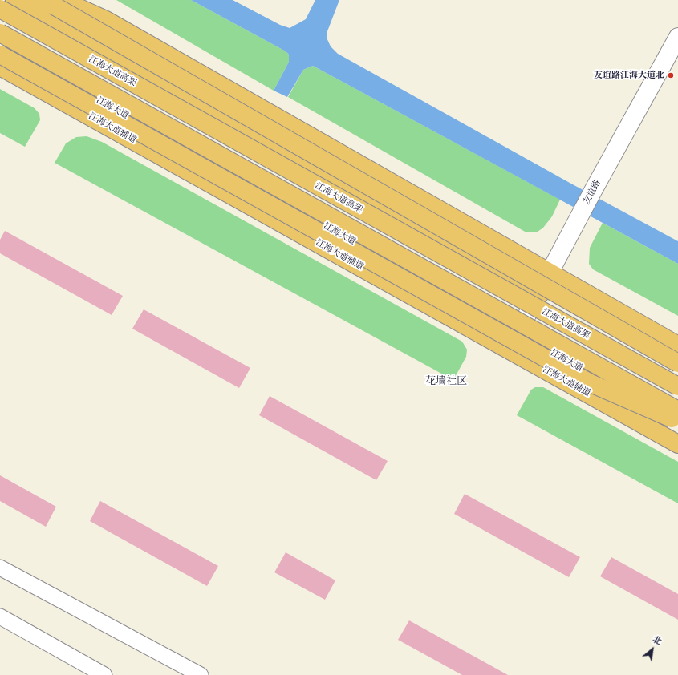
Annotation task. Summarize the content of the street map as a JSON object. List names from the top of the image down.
{
  "streets": {
    "main road": ["江海大道高架", "江海大道", "江海大道辅道"],
    "street": ["友谊路"]
  },
  "crossings": [
    ["江海大道", "友谊路"],
    ["江海大道辅道", "友谊路"]
  ],
  "districts": ["花墙社区"],
  "places": ["友谊路江海大道北"],
  "north": "top right"
}
